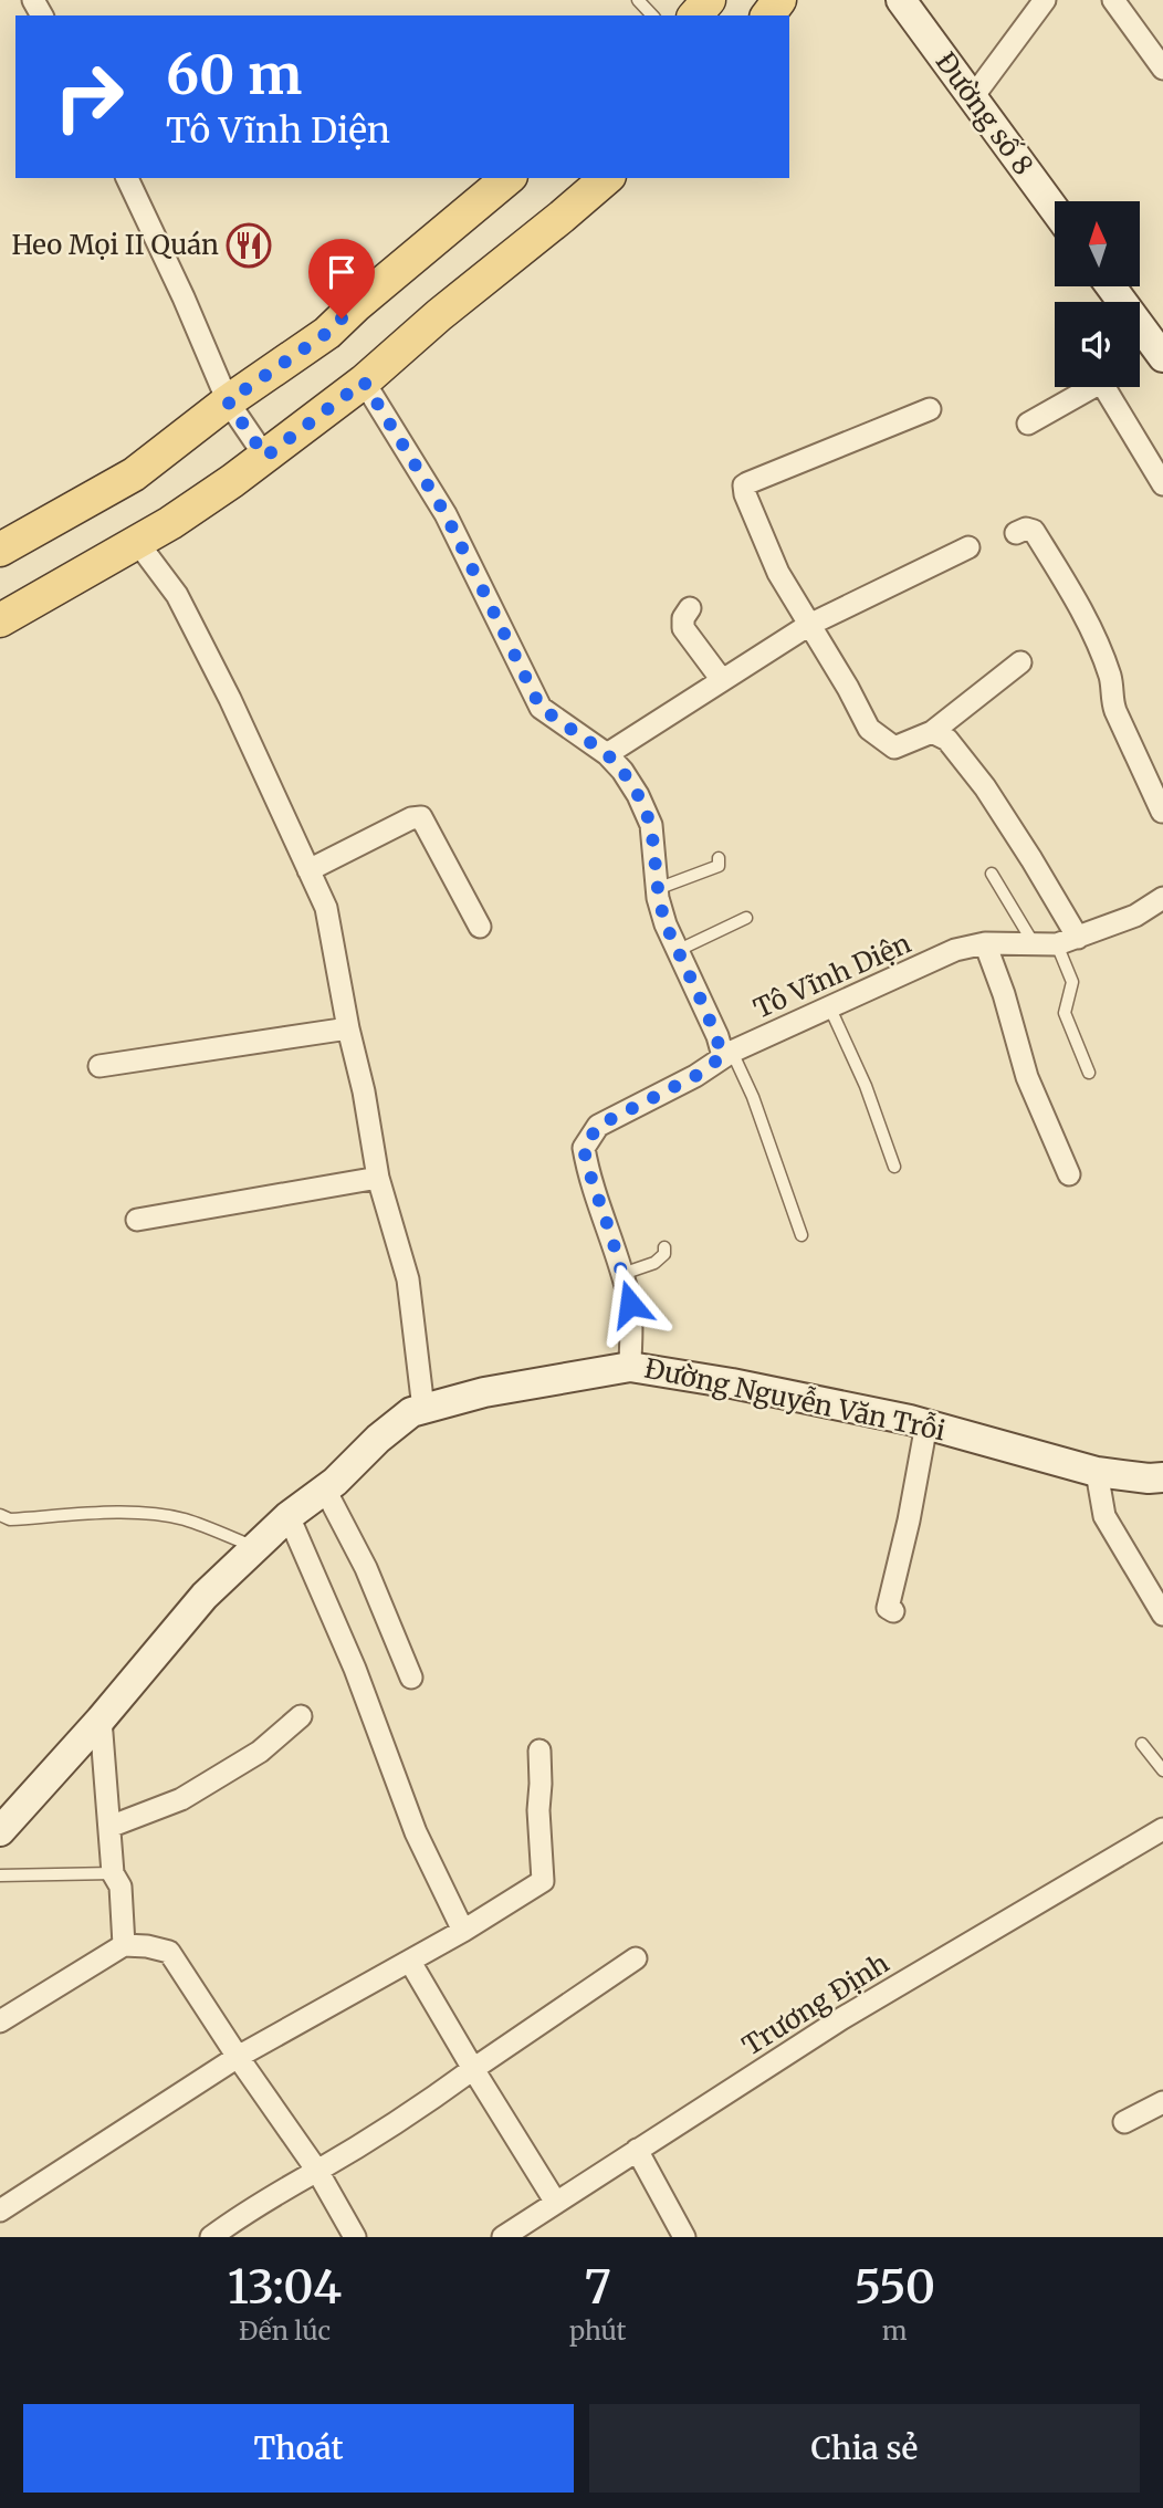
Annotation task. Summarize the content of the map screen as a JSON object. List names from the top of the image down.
{
  "streets": {
    "street": [
      "Đường số 8",
      "Tô Vĩnh Diện",
      "Đường Nguyễn Văn Trỗi",
      "Trương Định"
    ]
  },
  "crossings": [
    ["Tô Vĩnh Diện", "Đường Nguyễn Văn Trỗi"]
  ],
  "places": {
    "restaurant": ["Heo Mọi II Quán"]
  },
  "north": "top",
  "page": {
    "turn": ["60 m", "Tô Vĩnh Diện"],
    "eta": [
      "13:04",
      "Đến lúc",
      "7",
      "phút",
      "550",
      "m"
    ],
    "buttons": ["Thoát", "Chia sẻ"]
  }
}
